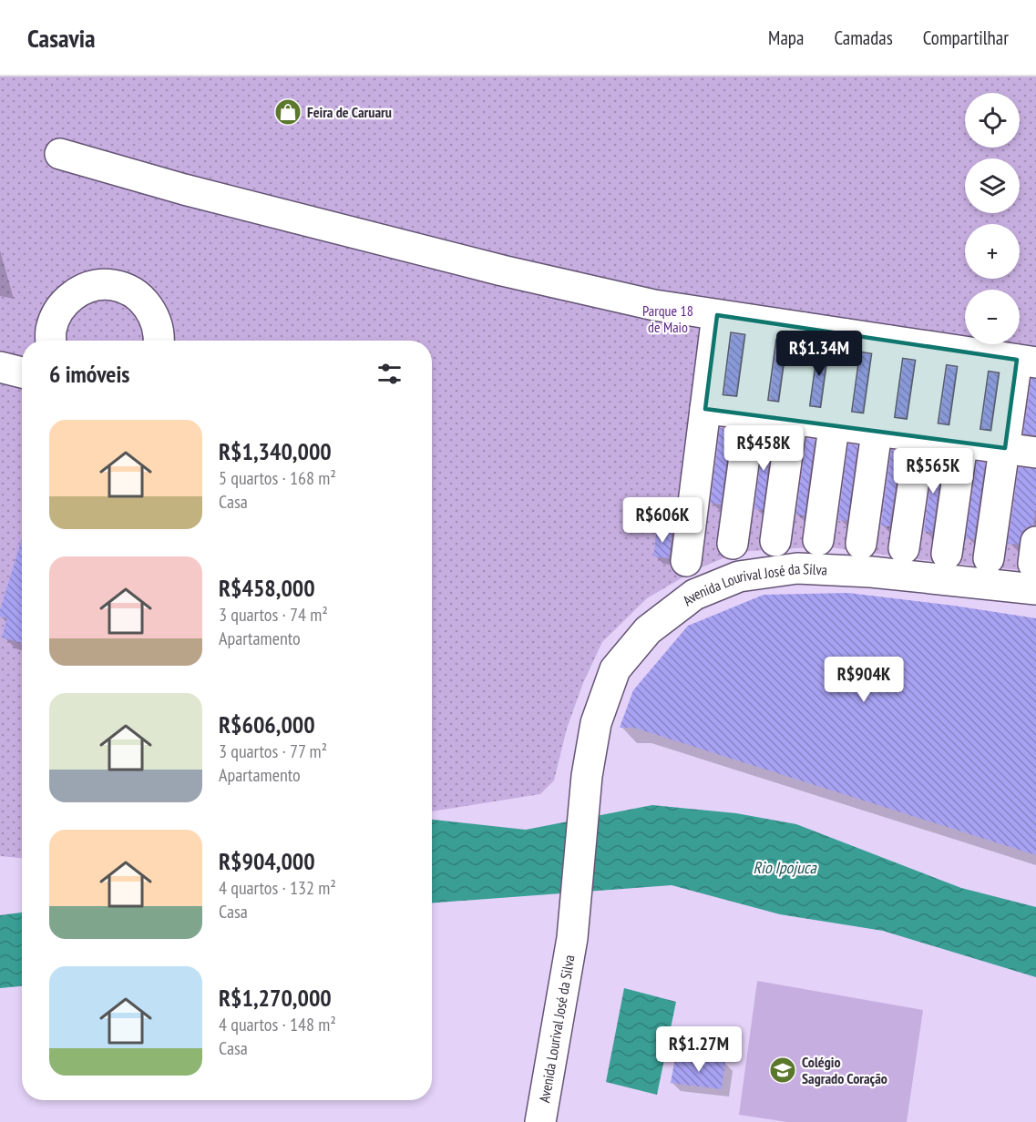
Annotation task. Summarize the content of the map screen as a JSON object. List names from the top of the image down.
{
  "streets": {
    "street": ["Avenida Lourival José da Silva"]
  },
  "water": ["Rio Ipojuca"],
  "parks": ["Parque 18 de Maio"],
  "places": {
    "shop": ["Feira de Caruaru"],
    "school or university": ["Colégio Sagrado Coração"]
  },
  "page": {
    "header": "Casavia",
    "nav": ["Mapa", "Camadas", "Compartilhar"],
    "map_buttons": ["+", "−"],
    "price": [
      "R$1.34M",
      "R$458K",
      "R$565K",
      "R$606K",
      "R$904K",
      "R$1.27M"
    ],
    "heading": "6 imóveis",
    "list": [
      {
        "name": "R$1,340,000",
        "note": "5 quartos · 168 m² · Casa"
      },
      {
        "name": "R$458,000",
        "note": "3 quartos · 74 m² · Apartamento"
      },
      {
        "name": "R$606,000",
        "note": "3 quartos · 77 m² · Apartamento"
      },
      {
        "name": "R$904,000",
        "note": "4 quartos · 132 m² · Casa"
      },
      {
        "name": "R$1,270,000",
        "note": "4 quartos · 148 m² · Casa"
      }
    ]
  }
}
